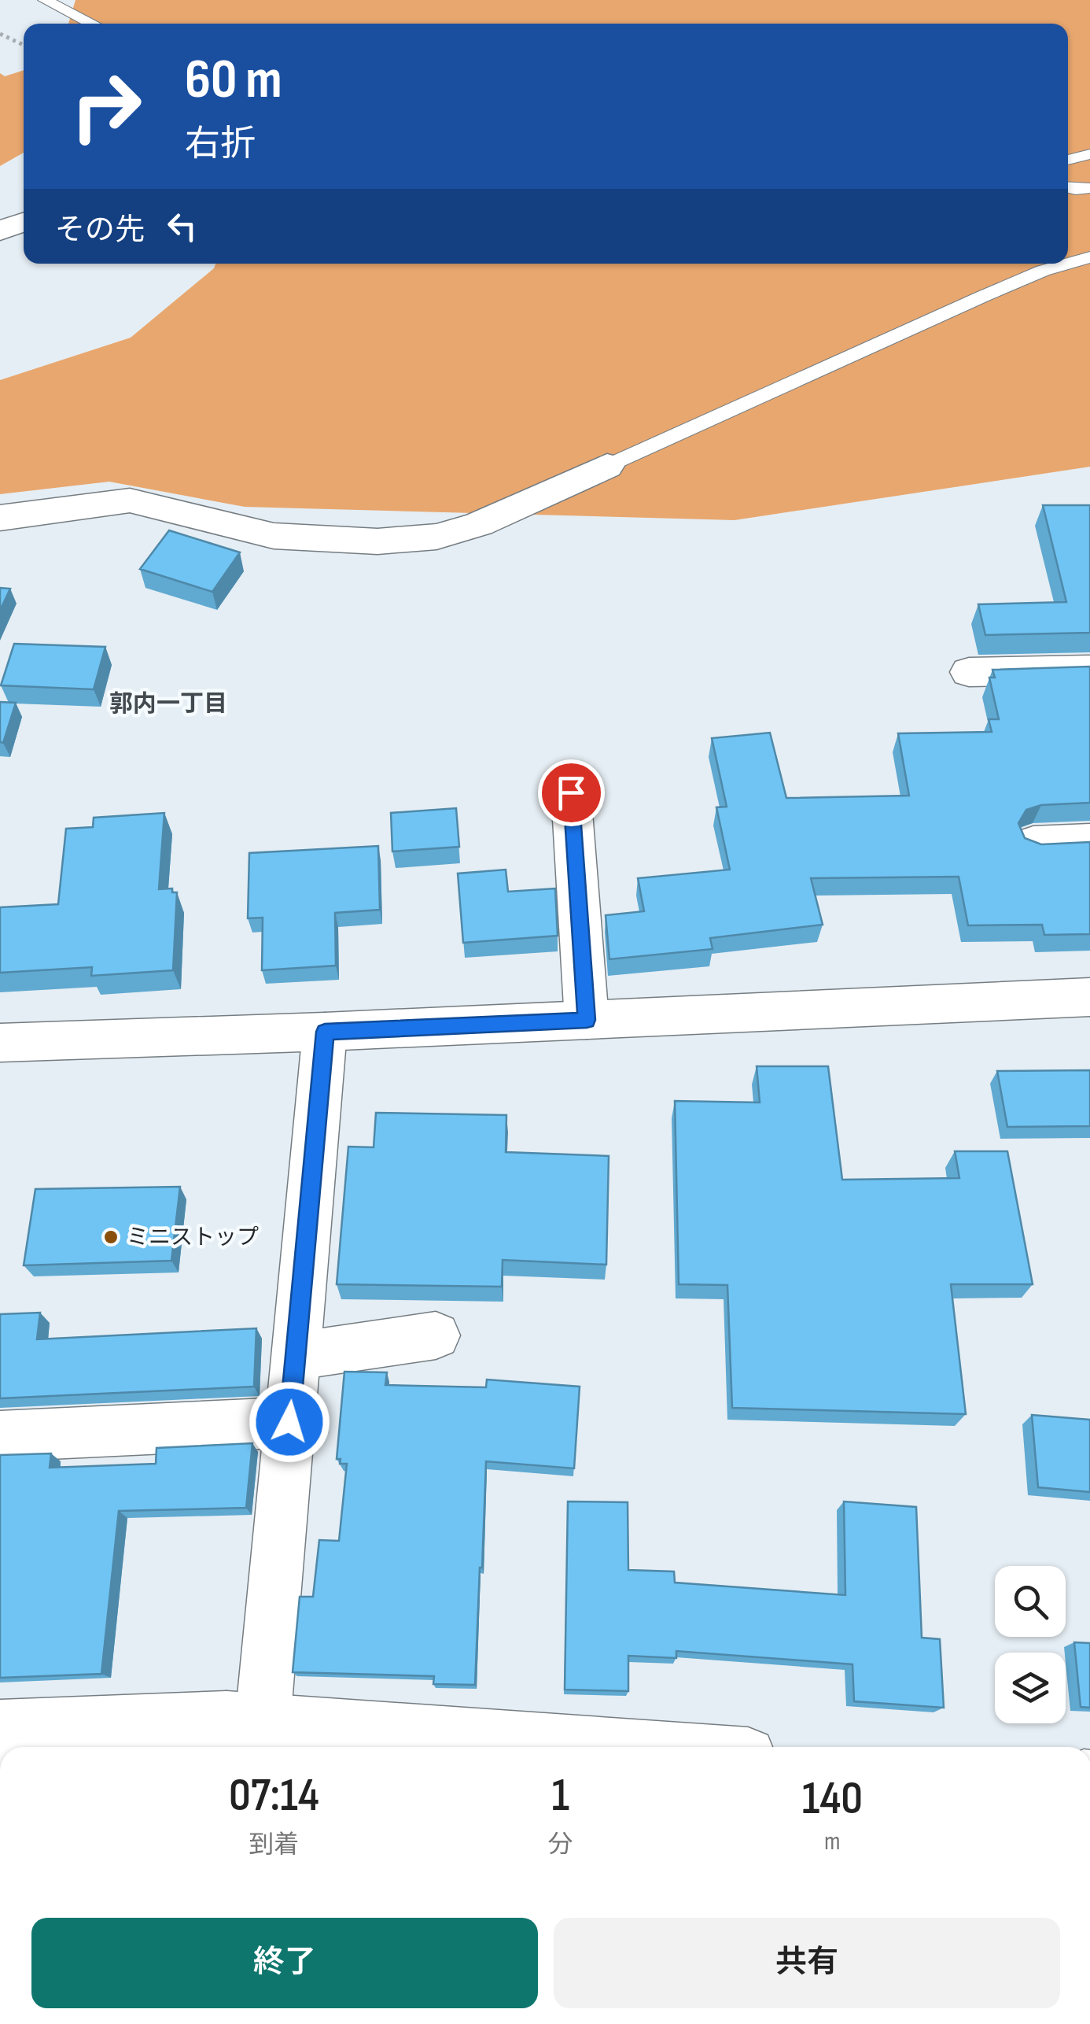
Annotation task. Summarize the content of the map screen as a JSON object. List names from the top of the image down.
{
  "districts": ["郭内一丁目"],
  "places": ["ミニストップ"],
  "page": {
    "turn": ["60 m", "右折"],
    "then": "その先",
    "eta": [
      "07:14",
      "到着",
      "1",
      "分",
      "140",
      "m"
    ],
    "buttons": ["終了", "共有"]
  }
}
